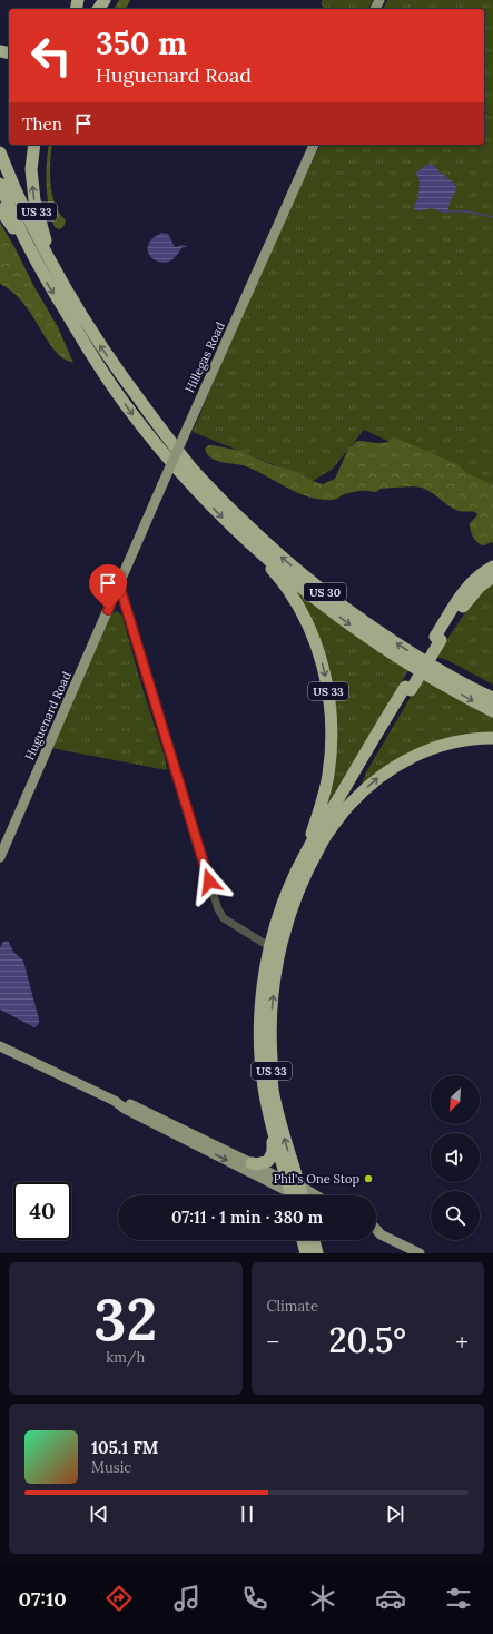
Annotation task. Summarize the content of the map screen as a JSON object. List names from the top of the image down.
{
  "streets": {
    "highway": ["US 33", "US 30"],
    "main road": ["Hillegas Road", "Huguenard Road"]
  },
  "crossings": [
    ["US 33", "US 30"],
    ["Hillegas Road", "Huguenard Road"]
  ],
  "places": ["Phil's One Stop"],
  "north": "bottom left",
  "page": {
    "turn": ["350 m", "Huguenard Road"],
    "then": "Then",
    "limit": "40",
    "trip": "07:11 · 1 min · 380 m",
    "tile": [
      ["32", "km/h"],
      "Climate"
    ],
    "heat": ["−", "20.5°", "+"],
    "song": ["105.1 FM", "Music"],
    "tabs": "07:10"
  }
}
